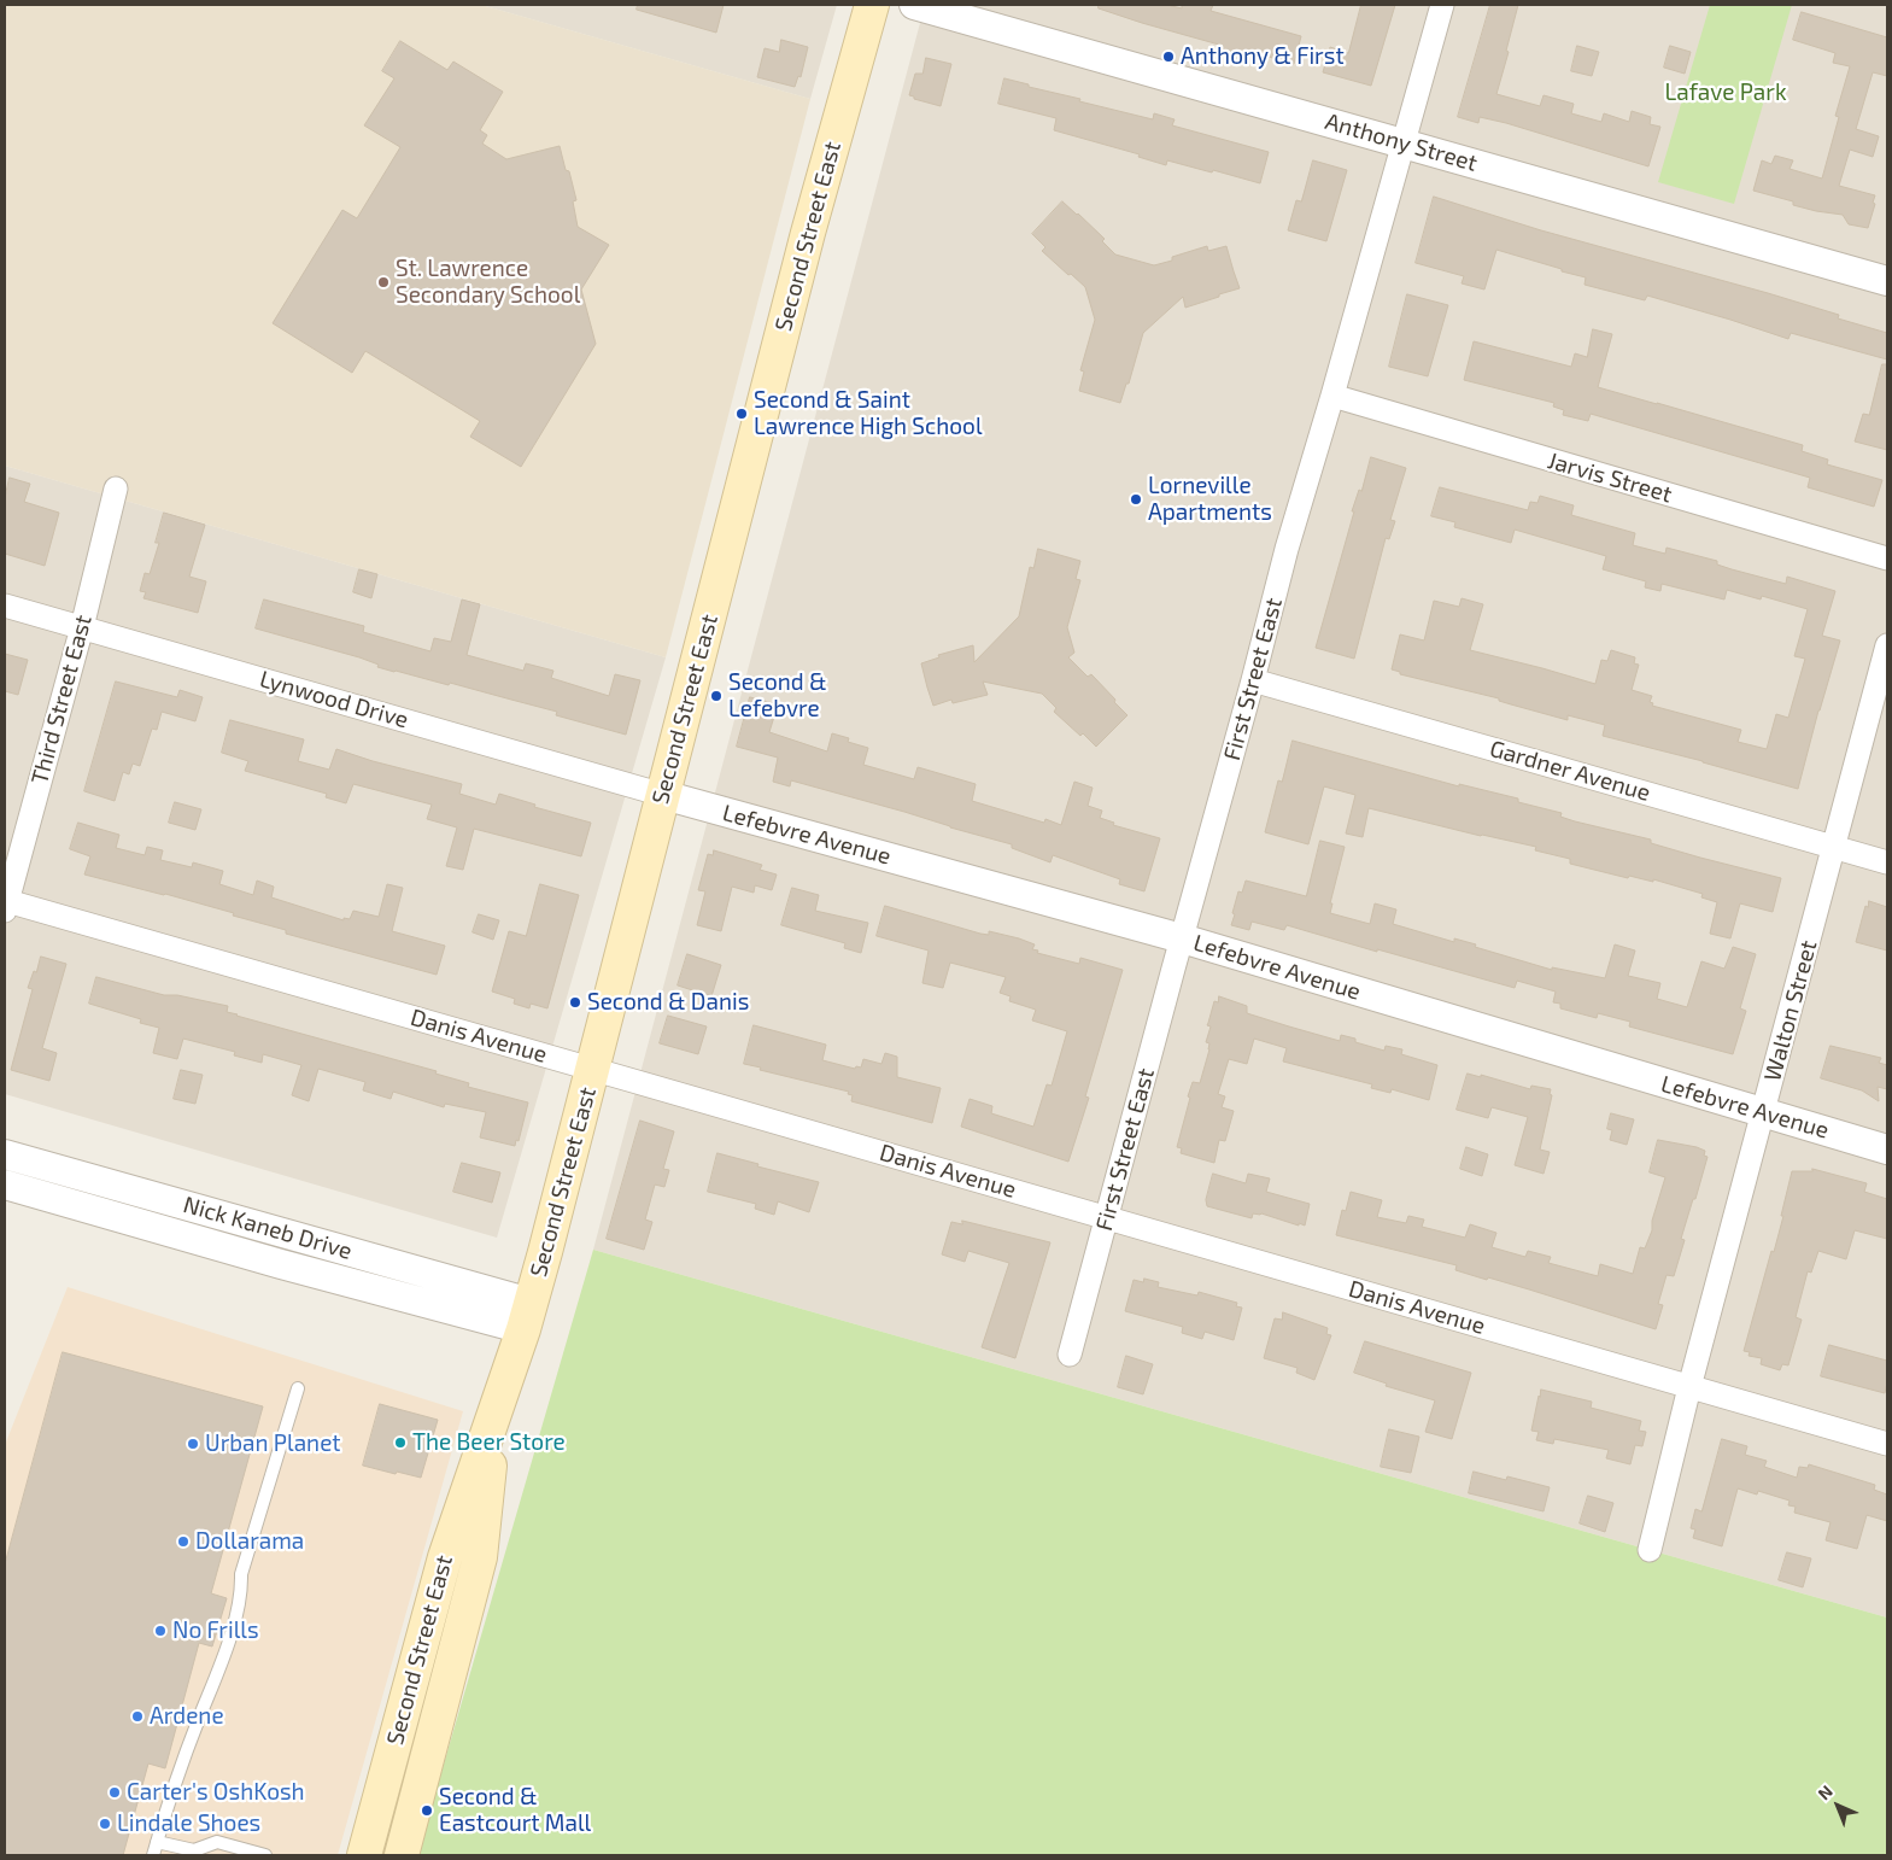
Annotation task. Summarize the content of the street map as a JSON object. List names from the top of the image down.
{
  "streets": {
    "main road": ["Second Street East"],
    "street": [
      "Anthony Street",
      "Jarvis Street",
      "First Street East",
      "Third Street East",
      "Lynwood Drive",
      "Gardner Avenue",
      "Lefebvre Avenue",
      "Walton Street",
      "Danis Avenue",
      "Nick Kaneb Drive"
    ]
  },
  "crossings": [
    ["Anthony Street", "First Street East"],
    ["Second Street East", "Lynwood Drive"],
    ["Second Street East", "Lefebvre Avenue"],
    ["Second Street East", "Danis Avenue"],
    ["Second Street East", "Nick Kaneb Drive"],
    ["Jarvis Street", "First Street East"],
    ["First Street East", "Gardner Avenue"],
    ["First Street East", "Lefebvre Avenue"],
    ["First Street East", "Danis Avenue"],
    ["Third Street East", "Lynwood Drive"],
    ["Third Street East", "Danis Avenue"],
    ["Lynwood Drive", "Lefebvre Avenue"],
    ["Gardner Avenue", "Walton Street"],
    ["Lefebvre Avenue", "Walton Street"],
    ["Walton Street", "Danis Avenue"]
  ],
  "parks": ["Lafave Park"],
  "places": [
    "Anthony & First",
    "St. Lawrence Secondary School",
    "Second & Saint Lawrence High School",
    "Lorneville Apartments",
    "Second & Lefebvre",
    "Second & Danis",
    "The Beer Store",
    "Urban Planet",
    "Dollarama",
    "No Frills",
    "Ardene",
    "Carter's OshKosh",
    "Second & Eastcourt Mall",
    "Lindale Shoes"
  ],
  "north": "top left"
}
